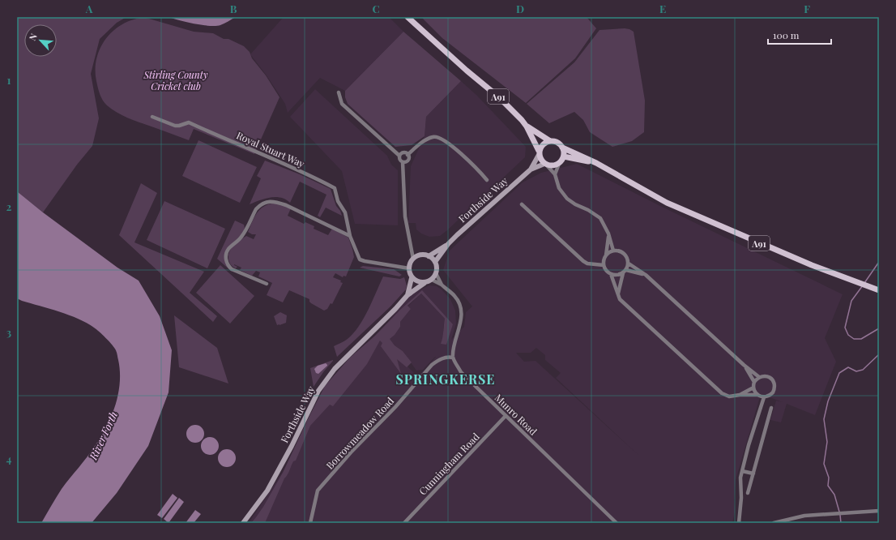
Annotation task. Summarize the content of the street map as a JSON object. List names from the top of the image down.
{
  "streets": {
    "main road": ["A91"],
    "street": [
      "Royal Stuart Way",
      "Forthside Way",
      "Munro Road",
      "Borrowmeadow Road",
      "Cunningham Road"
    ]
  },
  "crossings": [
    ["A91", "Forthside Way"],
    ["Royal Stuart Way", "Forthside Way"],
    ["Munro Road", "Borrowmeadow Road"],
    ["Munro Road", "Cunningham Road"]
  ],
  "districts": ["SPRINGKERSE"],
  "water": ["River Forth"],
  "parks": ["Stirling County Cricket club"],
  "scale_bar": "100 m",
  "north": "top left",
  "grid": {
    "columns": [
      "A",
      "B",
      "C",
      "D",
      "E",
      "F"
    ],
    "rows": [
      "1",
      "2",
      "3",
      "4"
    ]
  }
}
